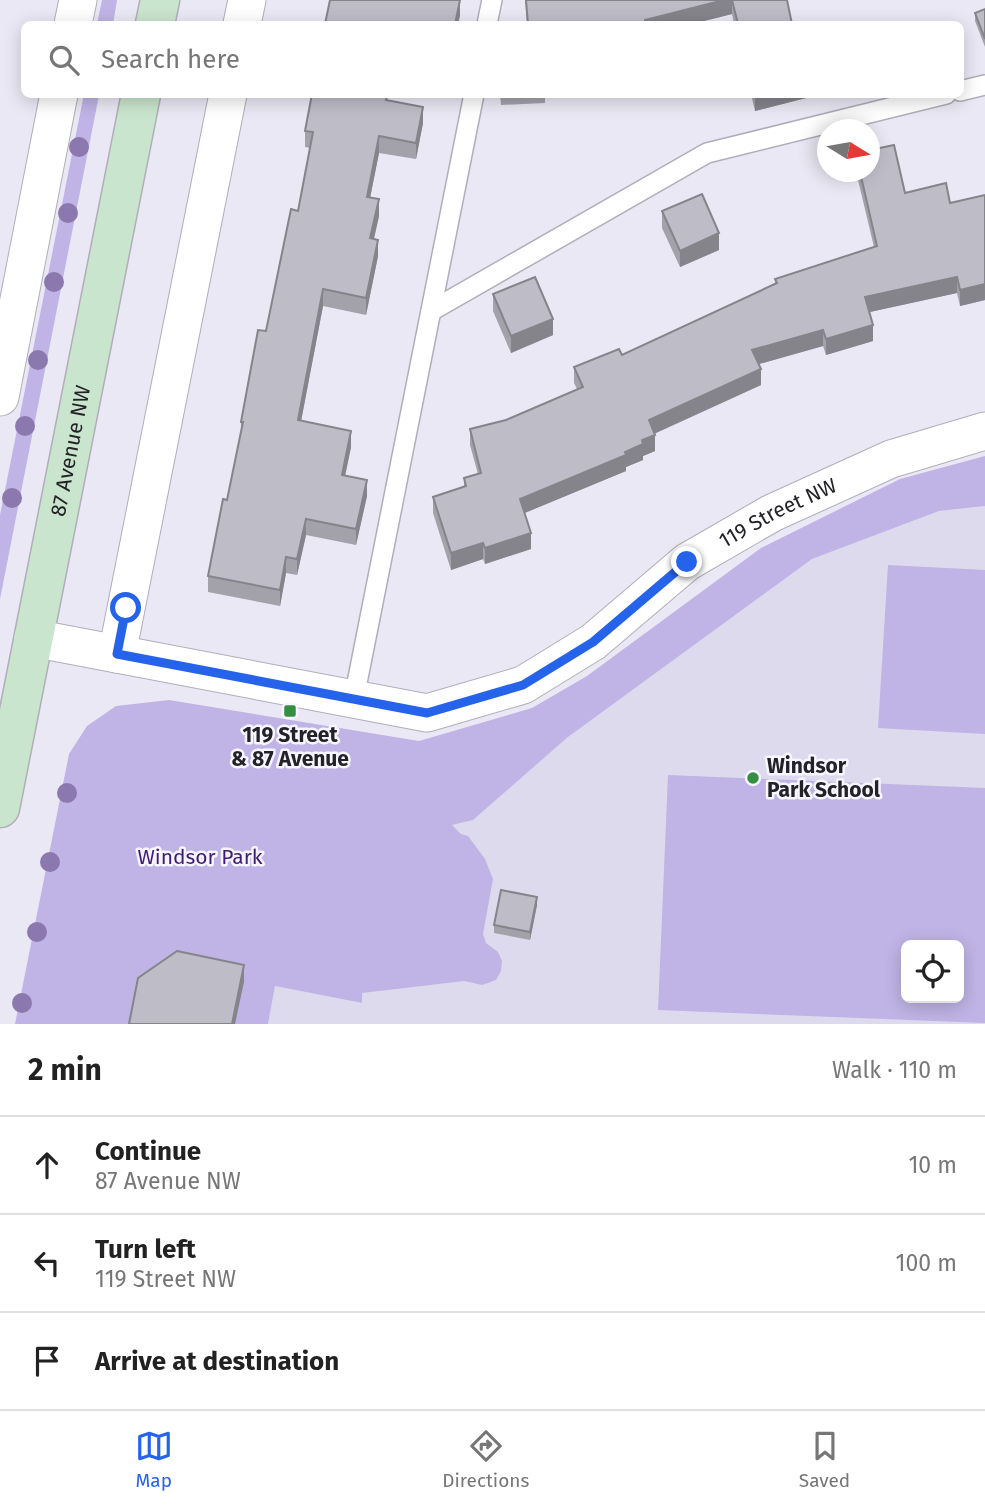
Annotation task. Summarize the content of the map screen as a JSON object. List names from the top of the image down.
{
  "streets": {
    "main road": ["87 Avenue NW"],
    "street": ["119 Street NW"]
  },
  "crossings": [
    ["87 Avenue NW", "119 Street NW"]
  ],
  "parks": ["Windsor Park"],
  "places": {
    "transit": ["119 Street & 87 Avenue"],
    "other": ["Windsor Park School"]
  },
  "north": "right",
  "page": {
    "search": "Search here",
    "heading": ["2 min", "Walk · 110 m"],
    "list": [
      ["Continue", "87 Avenue NW", "10 m"],
      ["Turn left", "119 Street NW", "100 m"],
      "Arrive at destination"
    ],
    "nav": ["Map", "Directions", "Saved"]
  }
}
